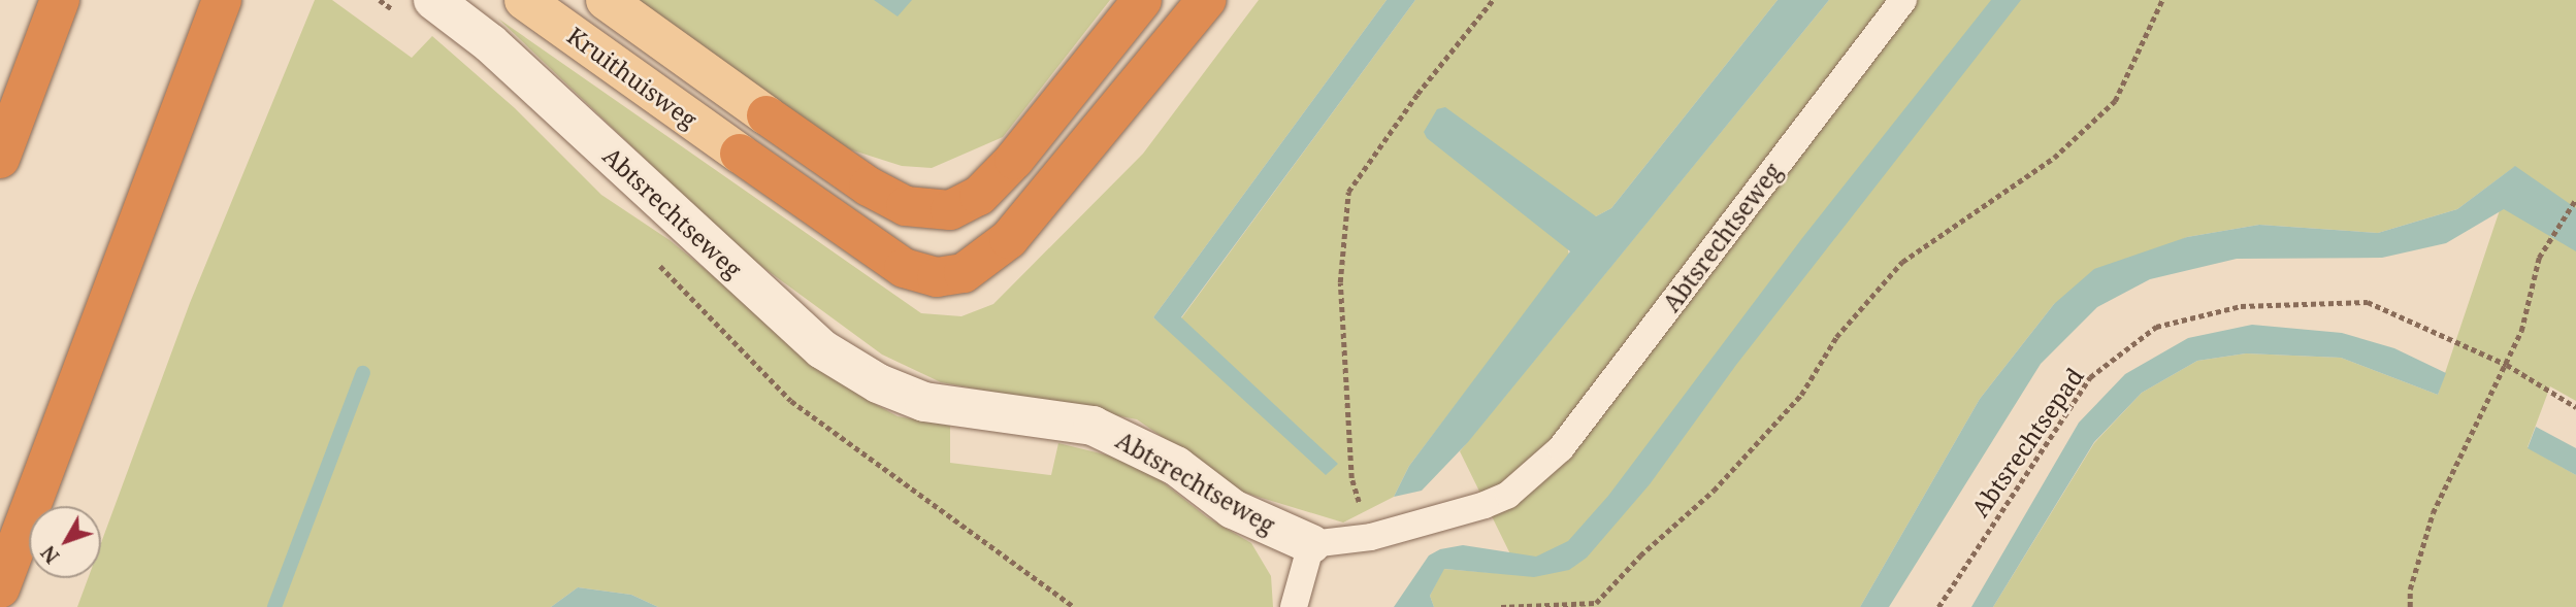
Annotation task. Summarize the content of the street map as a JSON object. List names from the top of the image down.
{
  "streets": {
    "main road": ["Kruithuisweg"],
    "street": ["Abtsrechtseweg"],
    "path": ["Abtsrechtsepad"]
  },
  "north": "bottom left"
}
